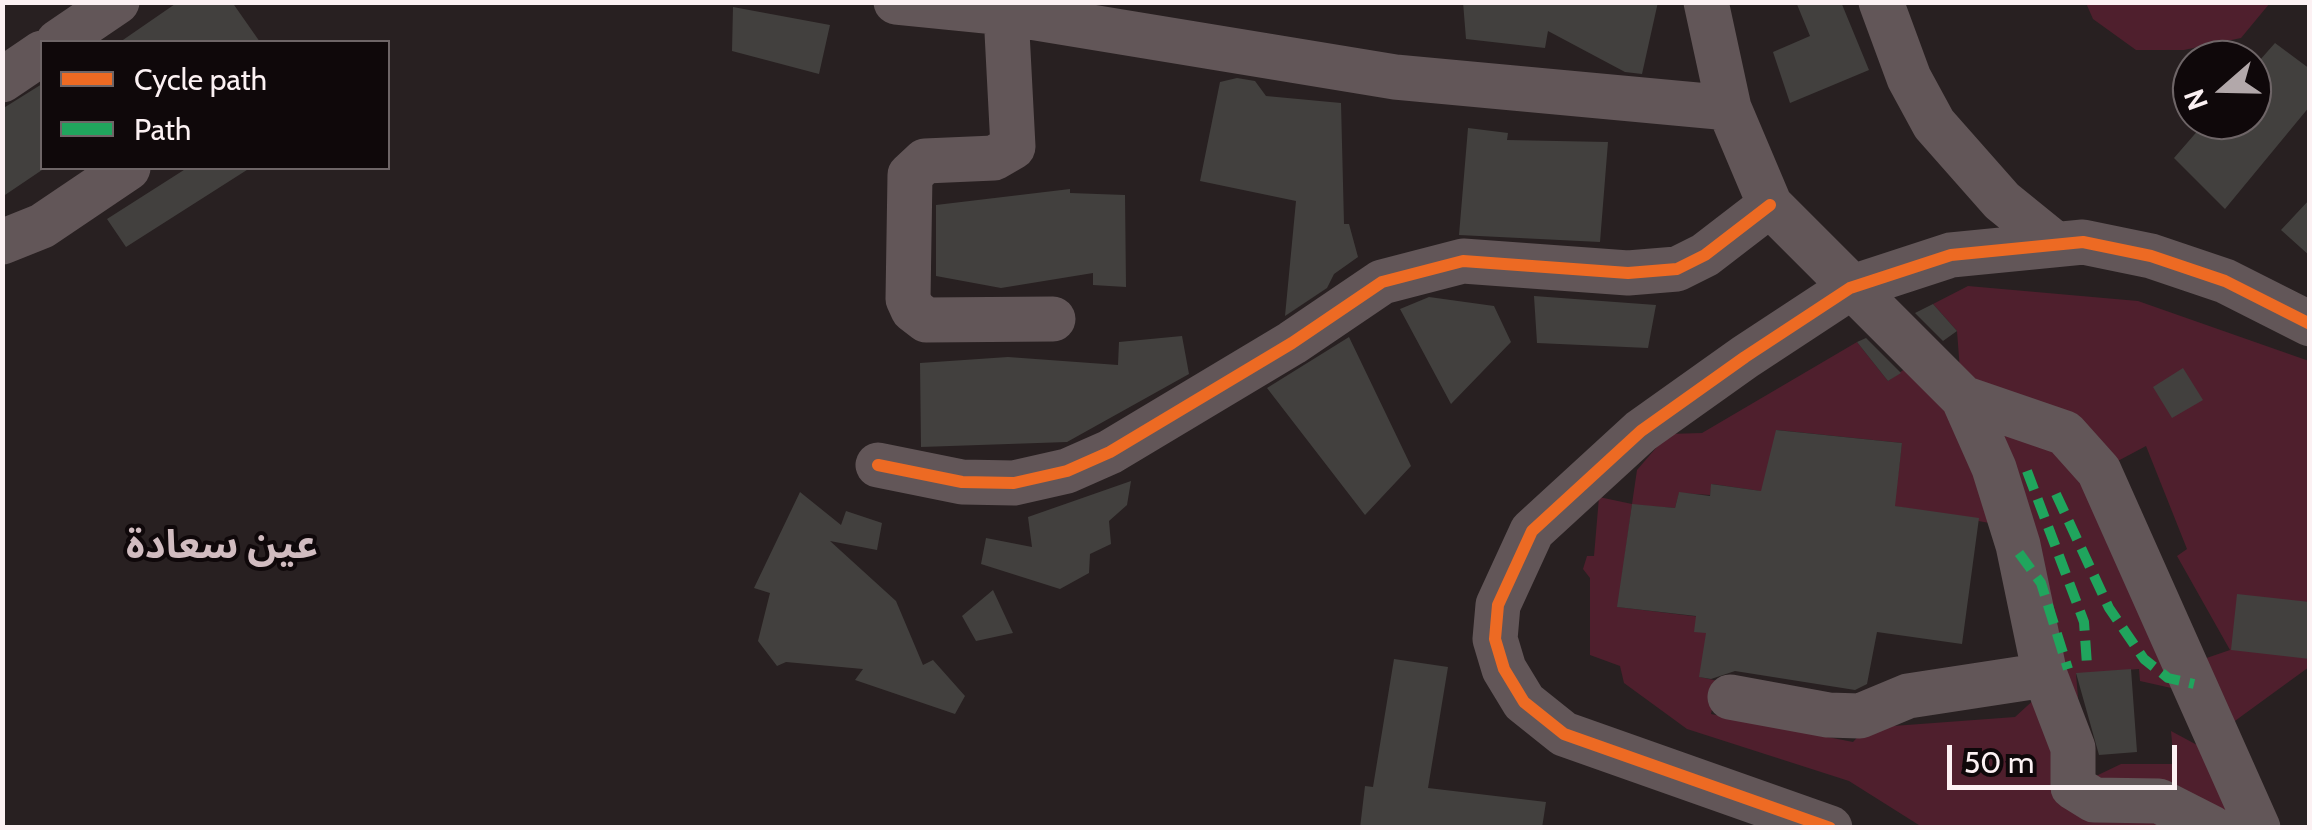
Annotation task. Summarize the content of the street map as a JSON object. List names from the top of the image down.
{
  "districts": ["عين سعادة"],
  "legend": ["Cycle path", "Path"],
  "scale_bar": "50 m",
  "north": "left"
}
